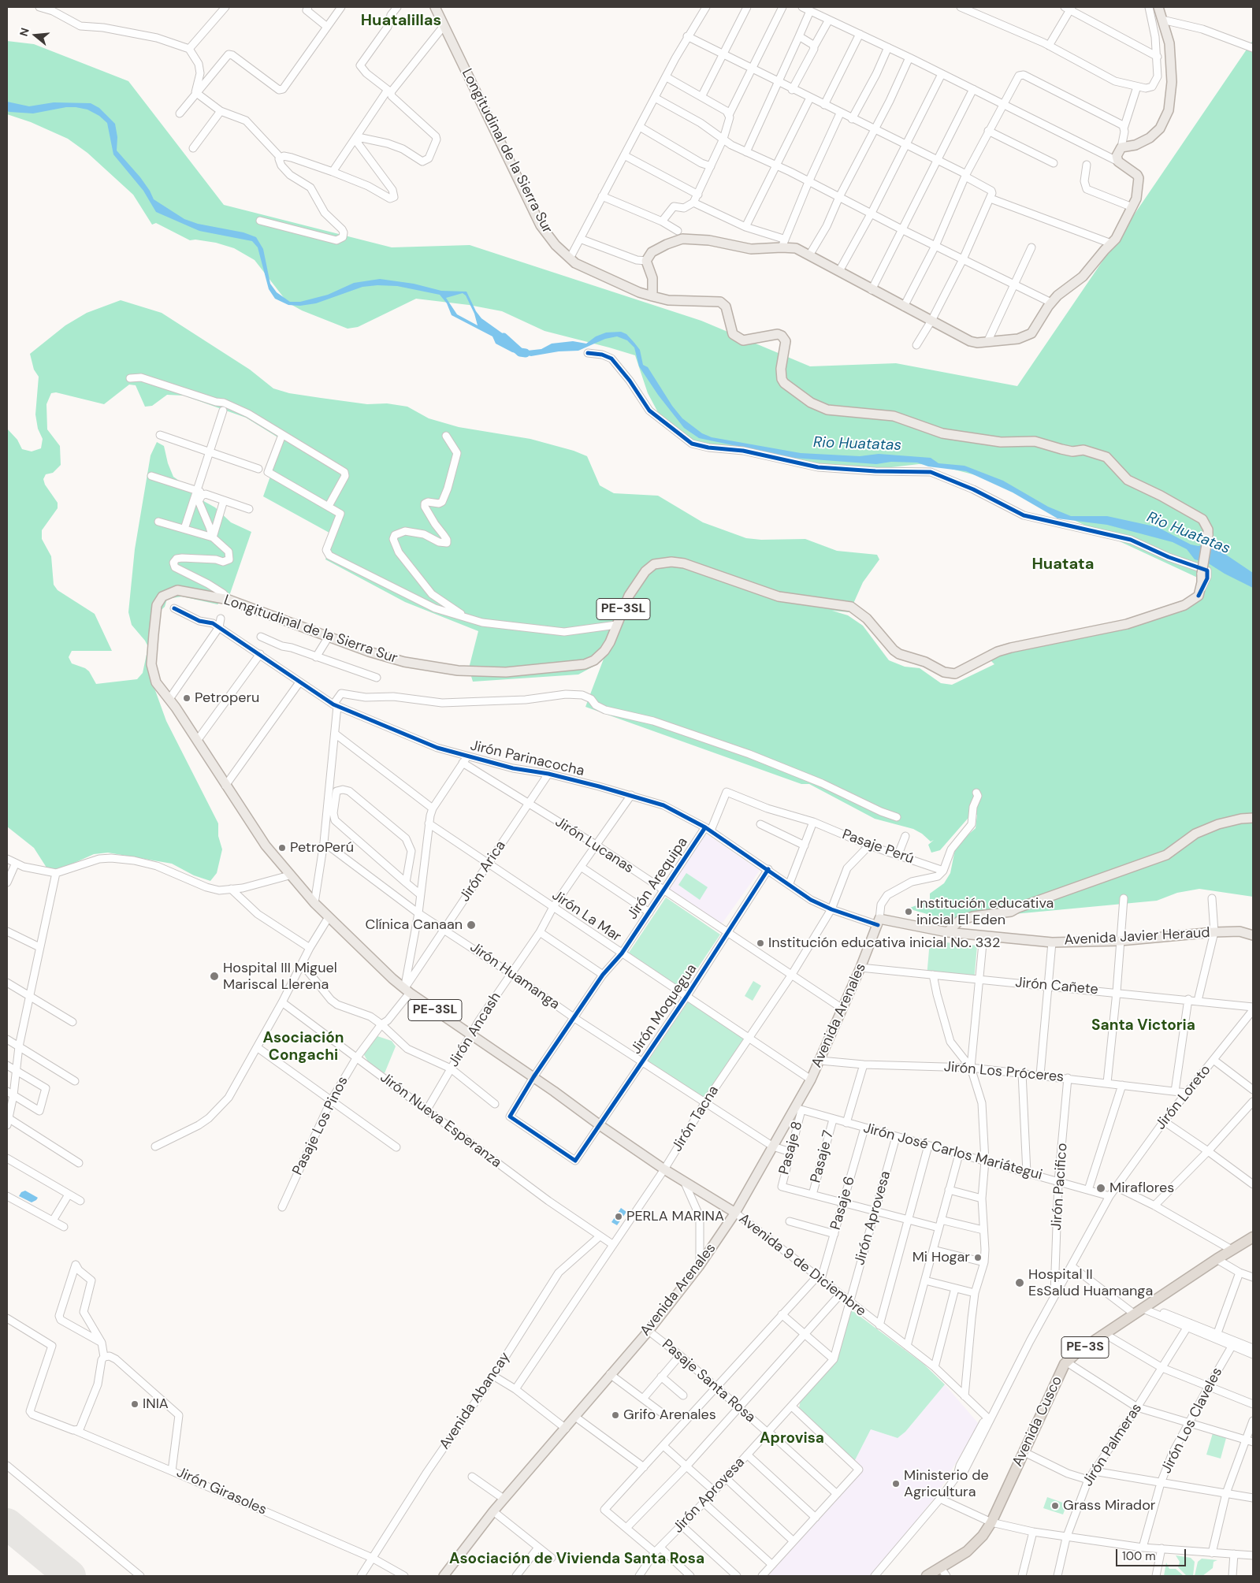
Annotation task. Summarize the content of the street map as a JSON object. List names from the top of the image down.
{
  "streets": {
    "highway": ["PE-3S", "Avenida Cusco"],
    "main road": [
      "Longitudinal de la Sierra Sur",
      "PE-3SL",
      "Avenida Javier Heraud",
      "Avenida Arenales",
      "Avenida 9 de Diciembre"
    ],
    "street": [
      "Jirón Parinacocha",
      "Jirón Lucanas",
      "Pasaje Perú",
      "Jirón Arica",
      "Jirón Arequipa",
      "Jirón La Mar",
      "Jirón Huamanga",
      "Jirón Cañete",
      "Jirón Moquegua",
      "Jirón Ancash",
      "Jirón Los Próceres",
      "Jirón Loreto",
      "Jirón Tacna",
      "Jirón Nueva Esperanza",
      "Pasaje Los Pinos",
      "Pasaje 8",
      "Jirón José Carlos Mariátegui",
      "Pasaje 7",
      "Jirón Pacifico",
      "Pasaje 6",
      "Jirón Aprovesa",
      "Pasaje Santa Rosa",
      "Avenida Abancay",
      "Jirón Los Claveles",
      "Jirón Palmeras",
      "Jirón Girasoles"
    ]
  },
  "crossings": [
    ["Longitudinal de la Sierra Sur", "Avenida 9 de Diciembre"],
    ["Jirón Parinacocha", "Jirón Arica"],
    ["Jirón Parinacocha", "Jirón Arequipa"],
    ["Jirón Parinacocha", "Avenida Javier Heraud"],
    ["Jirón Parinacocha", "Jirón Moquegua"],
    ["Jirón Parinacocha", "Avenida Arenales"],
    ["Jirón Parinacocha", "Jirón Ancash"],
    ["Jirón Parinacocha", "Jirón Tacna"],
    ["Jirón Lucanas", "Jirón Arica"],
    ["Jirón Lucanas", "Jirón Arequipa"],
    ["Jirón Lucanas", "Jirón Moquegua"],
    ["Jirón Lucanas", "Avenida Arenales"],
    ["Jirón Lucanas", "Jirón Ancash"],
    ["Jirón Lucanas", "Jirón Tacna"],
    ["Pasaje Perú", "Jirón Arequipa"],
    ["Pasaje Perú", "Avenida Arenales"],
    ["Pasaje Perú", "Jirón Tacna"],
    ["Jirón Arica", "Jirón La Mar"],
    ["Jirón Arica", "Jirón Huamanga"],
    ["Jirón Arica", "Pasaje Los Pinos"],
    ["Jirón Arica", "Avenida 9 de Diciembre"],
    ["Jirón Arequipa", "Jirón La Mar"],
    ["Jirón Arequipa", "Jirón Huamanga"],
    ["Jirón Arequipa", "Jirón Moquegua"],
    ["Jirón Arequipa", "Avenida 9 de Diciembre"],
    ["Jirón La Mar", "Jirón Moquegua"],
    ["Jirón La Mar", "Avenida Arenales"],
    ["Jirón La Mar", "Jirón Ancash"],
    ["Jirón La Mar", "Jirón Tacna"],
    ["Avenida Javier Heraud", "Avenida Arenales"],
    ["Jirón Huamanga", "Jirón Moquegua"],
    ["Jirón Huamanga", "Avenida Arenales"],
    ["Jirón Huamanga", "Jirón Ancash"],
    ["Jirón Huamanga", "Jirón Tacna"],
    ["Jirón Huamanga", "Pasaje 8"],
    ["Jirón Cañete", "Avenida Arenales"],
    ["Jirón Moquegua", "Avenida 9 de Diciembre"],
    ["Avenida Arenales", "Jirón Los Próceres"],
    ["Avenida Arenales", "Pasaje 8"],
    ["Avenida Arenales", "Jirón José Carlos Mariátegui"],
    ["Avenida Arenales", "Avenida 9 de Diciembre"],
    ["Avenida Arenales", "Pasaje Santa Rosa"],
    ["Jirón Ancash", "Jirón Nueva Esperanza"],
    ["Jirón Ancash", "Avenida 9 de Diciembre"],
    ["Jirón Los Próceres", "Jirón Loreto"],
    ["Jirón Los Próceres", "Jirón Pacifico"],
    ["Jirón Loreto", "Jirón José Carlos Mariátegui"],
    ["Jirón Loreto", "Jirón Pacifico"],
    ["Jirón Loreto", "Avenida 9 de Diciembre"],
    ["Jirón Tacna", "Jirón Nueva Esperanza"],
    ["Jirón Tacna", "Avenida 9 de Diciembre"],
    ["Jirón Nueva Esperanza", "Pasaje Los Pinos"],
    ["Jirón Nueva Esperanza", "Avenida Abancay"],
    ["Pasaje Los Pinos", "Avenida 9 de Diciembre"],
    ["Pasaje 8", "Jirón José Carlos Mariátegui"],
    ["Pasaje 8", "Pasaje 7"],
    ["Jirón José Carlos Mariátegui", "Pasaje 7"],
    ["Jirón José Carlos Mariátegui", "Jirón Pacifico"],
    ["Jirón José Carlos Mariátegui", "Pasaje 6"],
    ["Jirón José Carlos Mariátegui", "Jirón Aprovesa"],
    ["Pasaje 6", "Avenida 9 de Diciembre"],
    ["Jirón Aprovesa", "Avenida 9 de Diciembre"],
    ["Jirón Aprovesa", "Pasaje Santa Rosa"],
    ["Avenida Abancay", "Jirón Girasoles"]
  ],
  "districts": [
    "Huatalillas",
    "Huatata",
    "Santa Victoria",
    "Asociación Congachi",
    "Aprovisa",
    "Asociación de Vivienda Santa Rosa"
  ],
  "water": ["Rio Huatatas"],
  "places": [
    "Petroperu",
    "PetroPerú",
    "Institución educativa inicial El Eden",
    "Clínica Canaan",
    "Institución educativa inicial No. 332",
    "Hospital III Miguel Mariscal Llerena",
    "Miraflores",
    "PERLA MARINA",
    "Mi Hogar",
    "Hospital II EsSalud Huamanga",
    "INIA",
    "Grifo Arenales",
    "Ministerio de Agricultura",
    "Grass Mirador"
  ],
  "scale_bar": "100 m",
  "north": "left"
}
